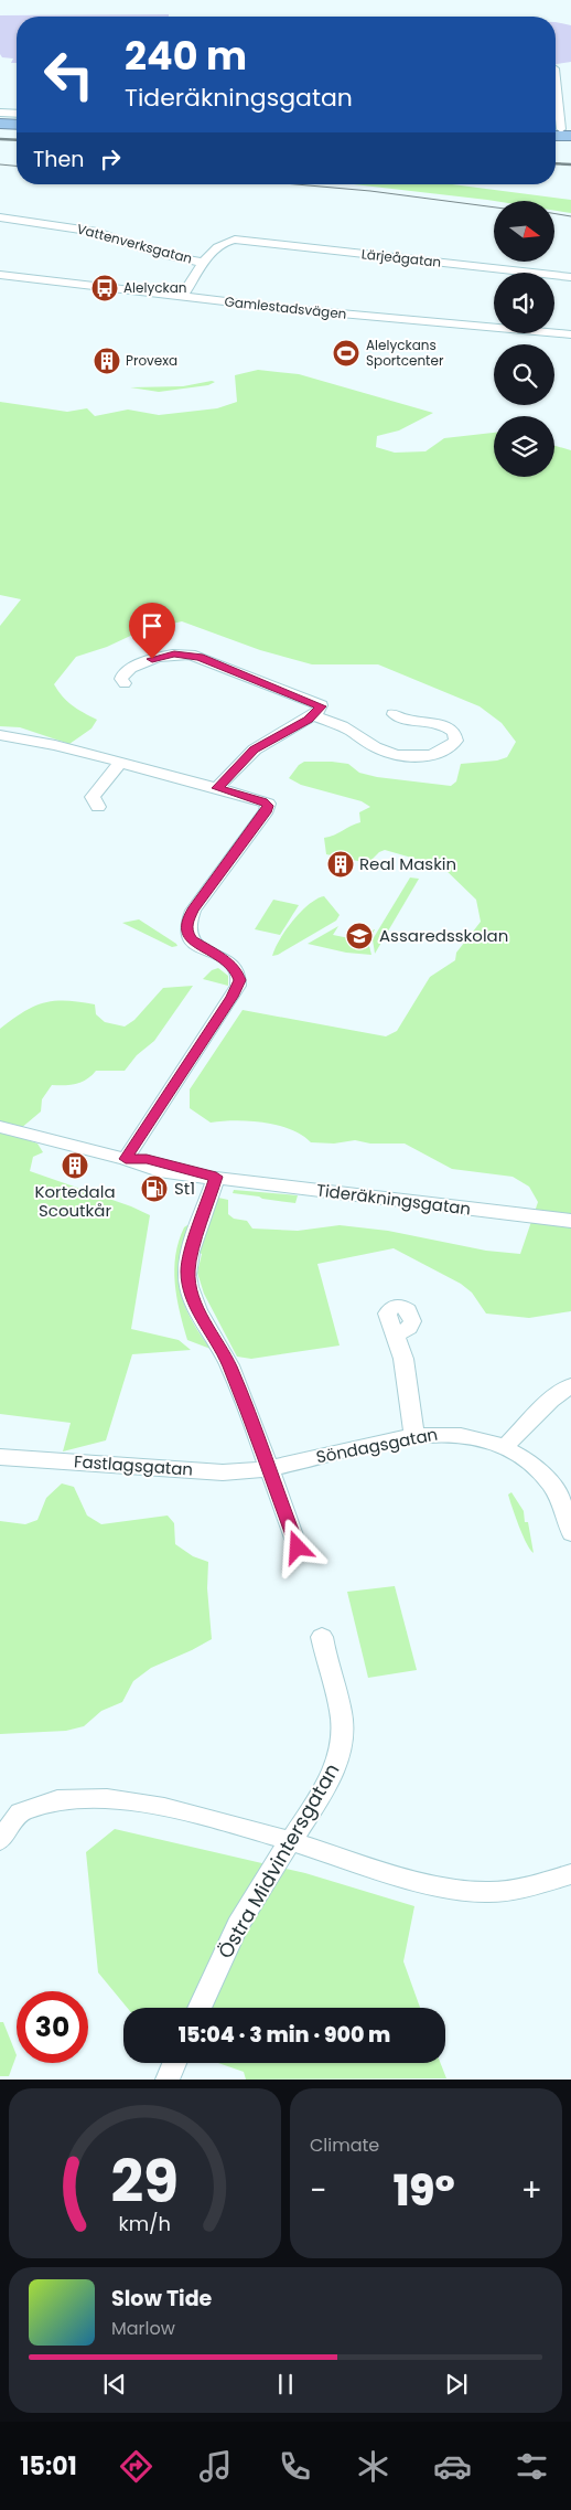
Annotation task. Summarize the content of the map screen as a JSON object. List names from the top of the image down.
{
  "streets": {
    "street": [
      "Vattenverksgatan",
      "Lärjeågatan",
      "Gamlestadsvägen",
      "Tideräkningsgatan",
      "Söndagsgatan",
      "Fastlagsgatan",
      "Östra Midvintersgatan"
    ]
  },
  "crossings": [
    ["Vattenverksgatan", "Lärjeågatan"],
    ["Söndagsgatan", "Fastlagsgatan"]
  ],
  "places": {
    "bus stop": ["Alelyckan"],
    "sports": ["Alelyckans Sportcenter"],
    "building": ["Provexa", "Real Maskin", "Kortedala Scoutkår"],
    "school or university": ["Assaredsskolan"],
    "fuel station": ["St1"]
  },
  "north": "right",
  "page": {
    "turn": ["240 m", "Tideräkningsgatan"],
    "then": "Then",
    "limit": "30",
    "trip": "15:04 · 3 min · 900 m",
    "tile": "Climate",
    "heat": ["−", "19°", "+"],
    "song": ["Slow Tide", "Marlow"],
    "tabs": "15:01",
    "gauge": ["29", "km/h"]
  }
}
